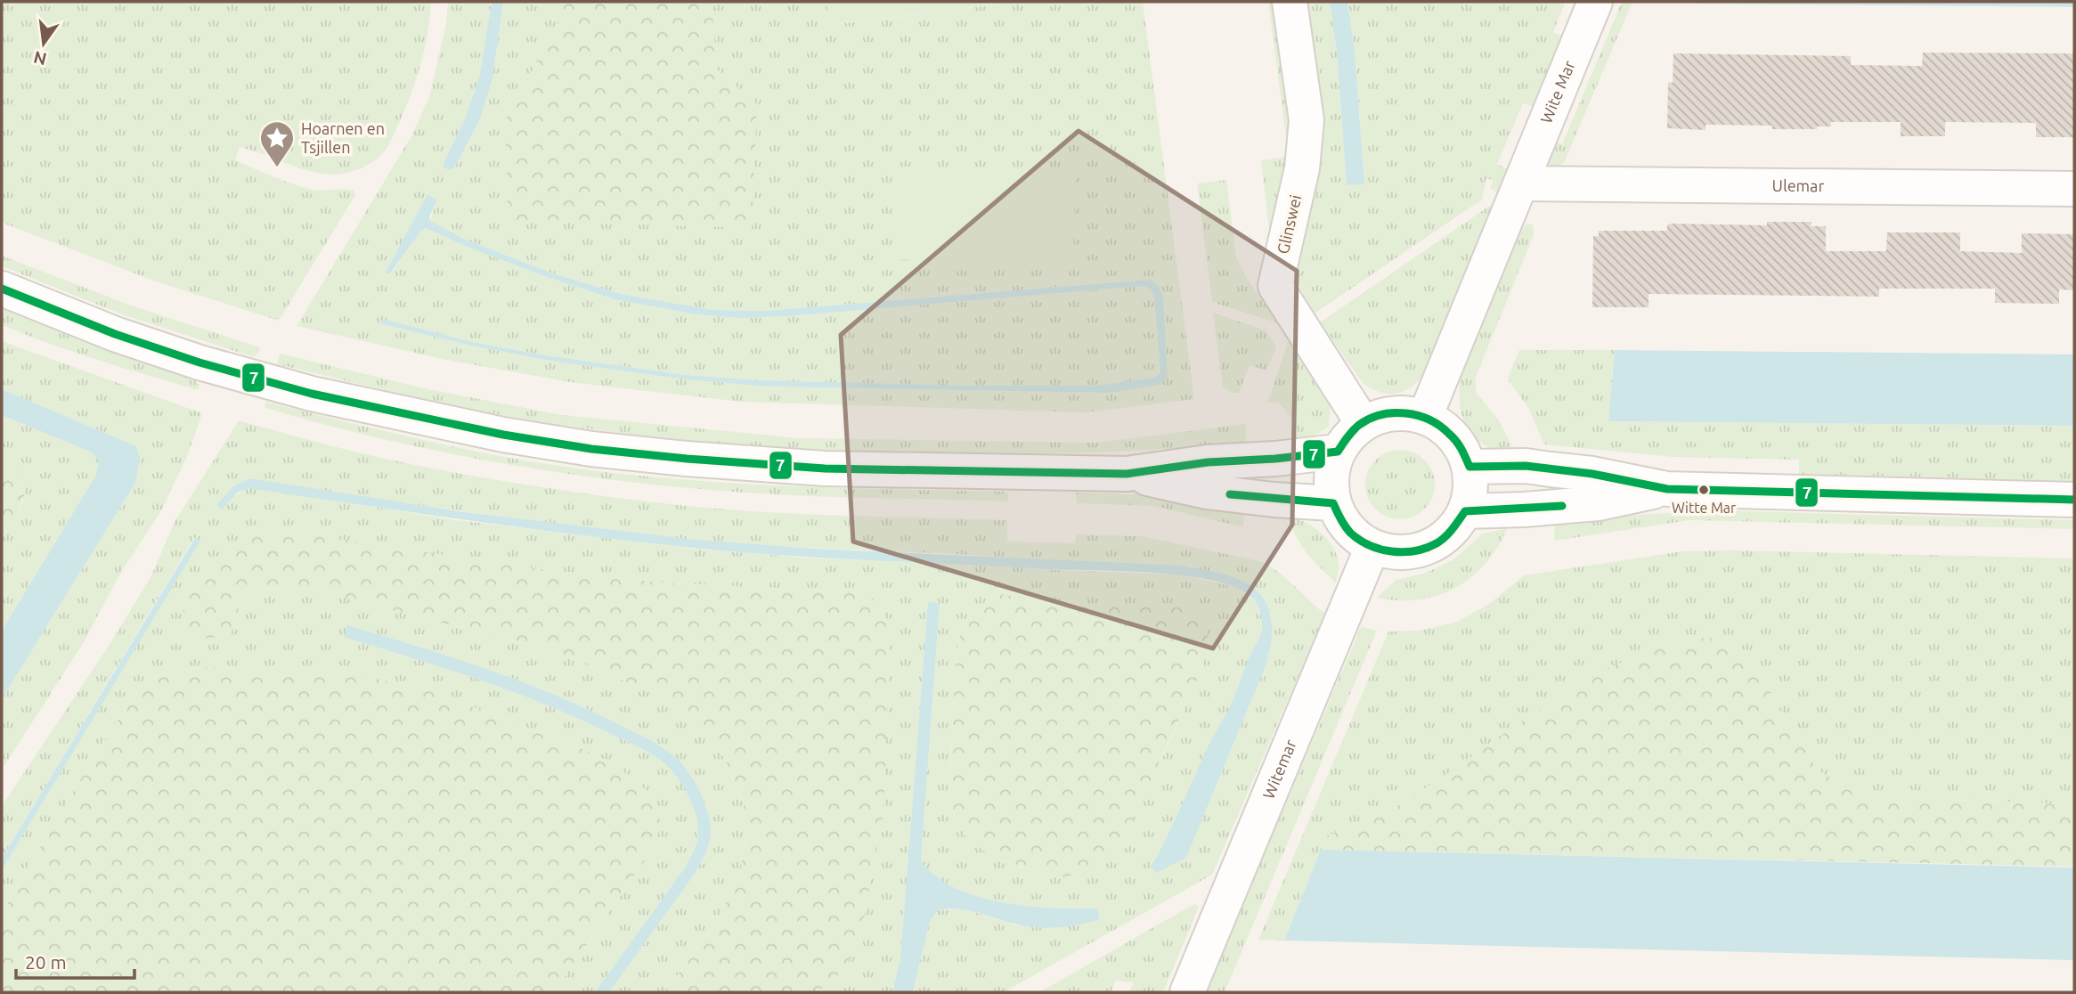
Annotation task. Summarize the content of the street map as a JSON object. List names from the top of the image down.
{
  "streets": {
    "street": [
      "Wite Mar",
      "Ulemar",
      "Glinswei",
      "Witemar"
    ]
  },
  "crossings": [
    ["Wite Mar", "Ulemar"],
    ["Wite Mar", "Glinswei"],
    ["Wite Mar", "Witemar"],
    ["Glinswei", "Witemar"]
  ],
  "places": {
    "place": ["Hoarnen en Tsjillen"],
    "other": ["Witte Mar"]
  },
  "lines": ["transit line 7"],
  "scale_bar": "20 m",
  "north": "bottom"
}
